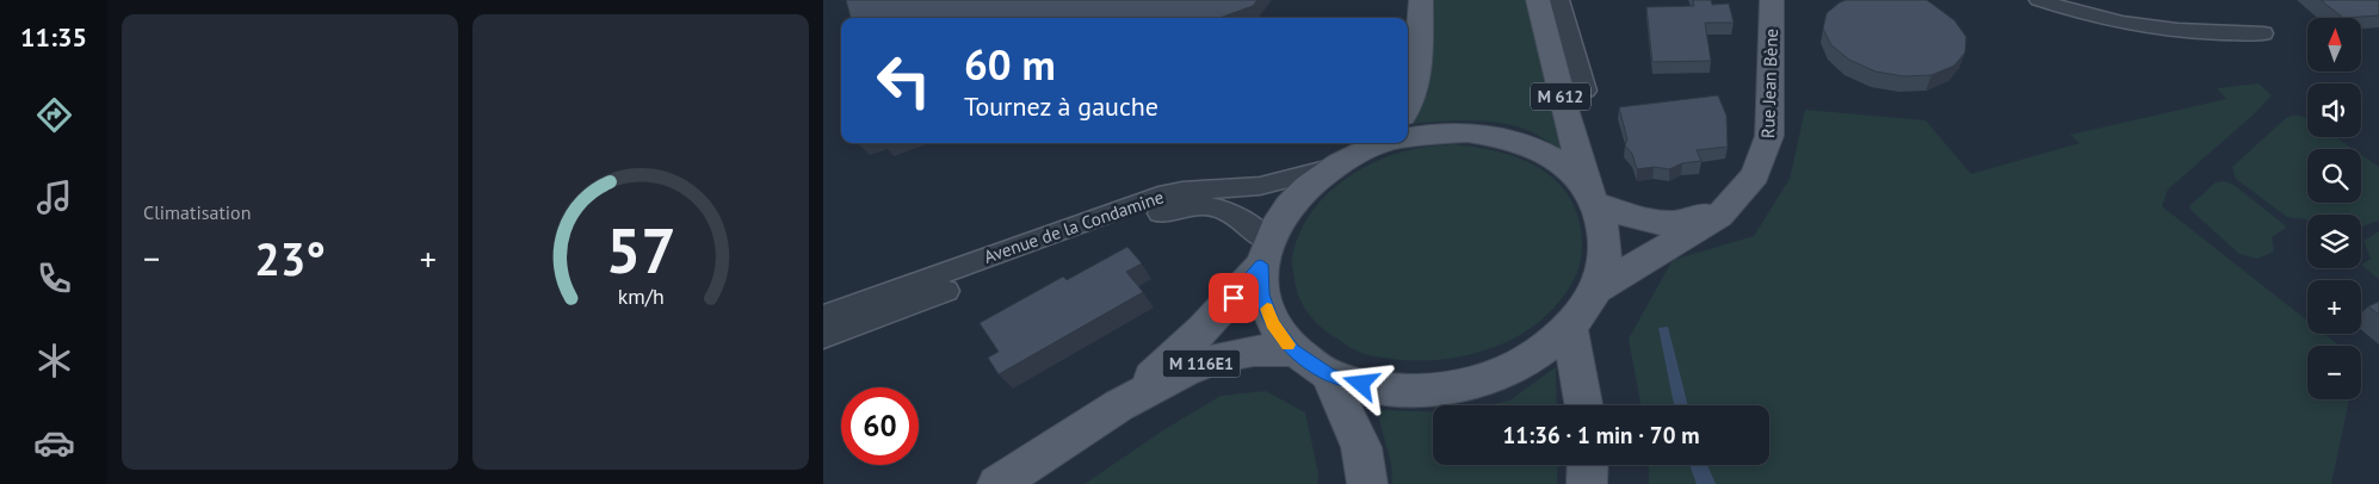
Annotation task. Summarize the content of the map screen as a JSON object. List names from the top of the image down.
{
  "streets": {
    "main road": ["Rue Jean Bène", "M 612", "M 116E1"],
    "street": ["Avenue de la Condamine"]
  },
  "crossings": [
    ["Rue Jean Bène", "M 612"],
    ["Avenue de la Condamine", "M 116E1"]
  ],
  "north": "top",
  "page": {
    "tabs": "11:35",
    "tile": "Climatisation",
    "map_buttons": ["+", "−"],
    "turn": ["60 m", "Tournez à gauche"],
    "heat": ["−", "23°", "+"],
    "limit": "60",
    "trip": "11:36 · 1 min · 70 m",
    "gauge": ["57", "km/h"]
  }
}
